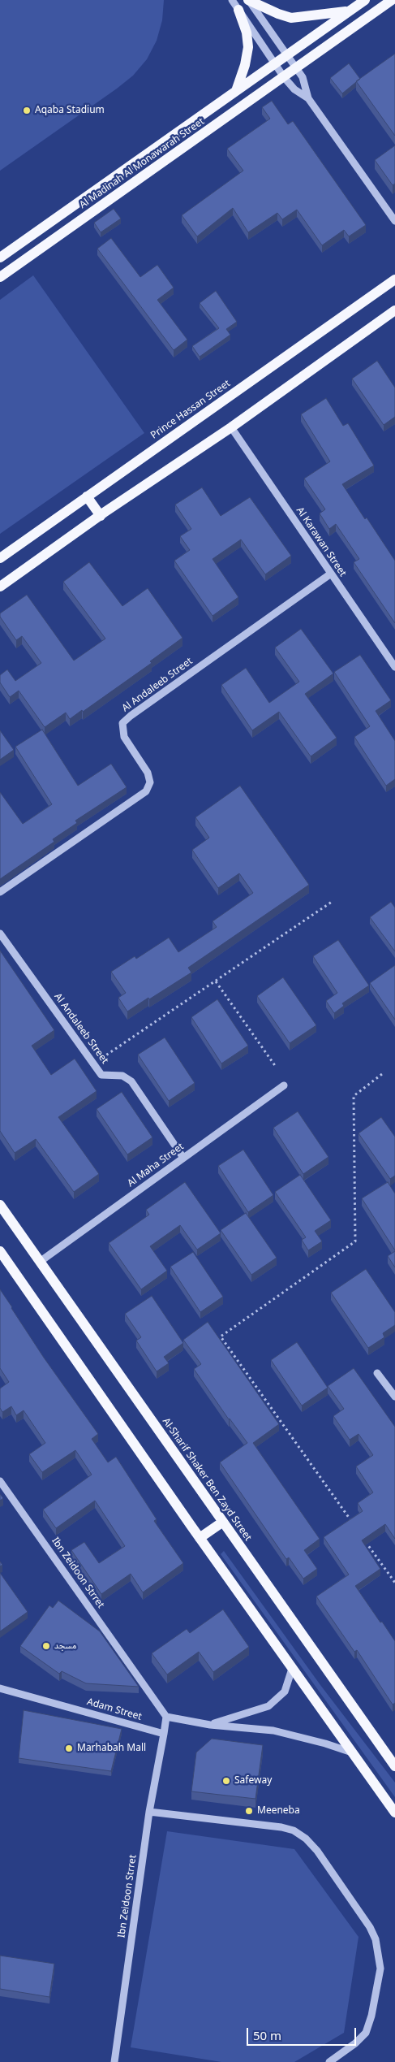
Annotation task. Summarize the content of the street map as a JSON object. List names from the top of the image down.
{
  "streets": {
    "main road": ["Al Madinah Al Monawarah Street", "Prince Hassan Street", "Al-Sharif Shaker Ben Zayd Street"],
    "street": [
      "Al Karawan Street",
      "Al Andaleeb Street",
      "Al Maha Street",
      "Ibn Zeidoon Strret",
      "Adam Street"
    ]
  },
  "crossings": [
    ["Al Karawan Street", "Al Andaleeb Street"],
    ["Al Andaleeb Street", "Al Maha Street"],
    ["Al Maha Street", "Al-Sharif Shaker Ben Zayd Street"],
    ["Ibn Zeidoon Strret", "Adam Street"]
  ],
  "places": [
    "Aqaba Stadium",
    "مسجد",
    "Marhabah Mall",
    "Safeway",
    "Meeneba"
  ],
  "scale_bar": "50 m"
}
